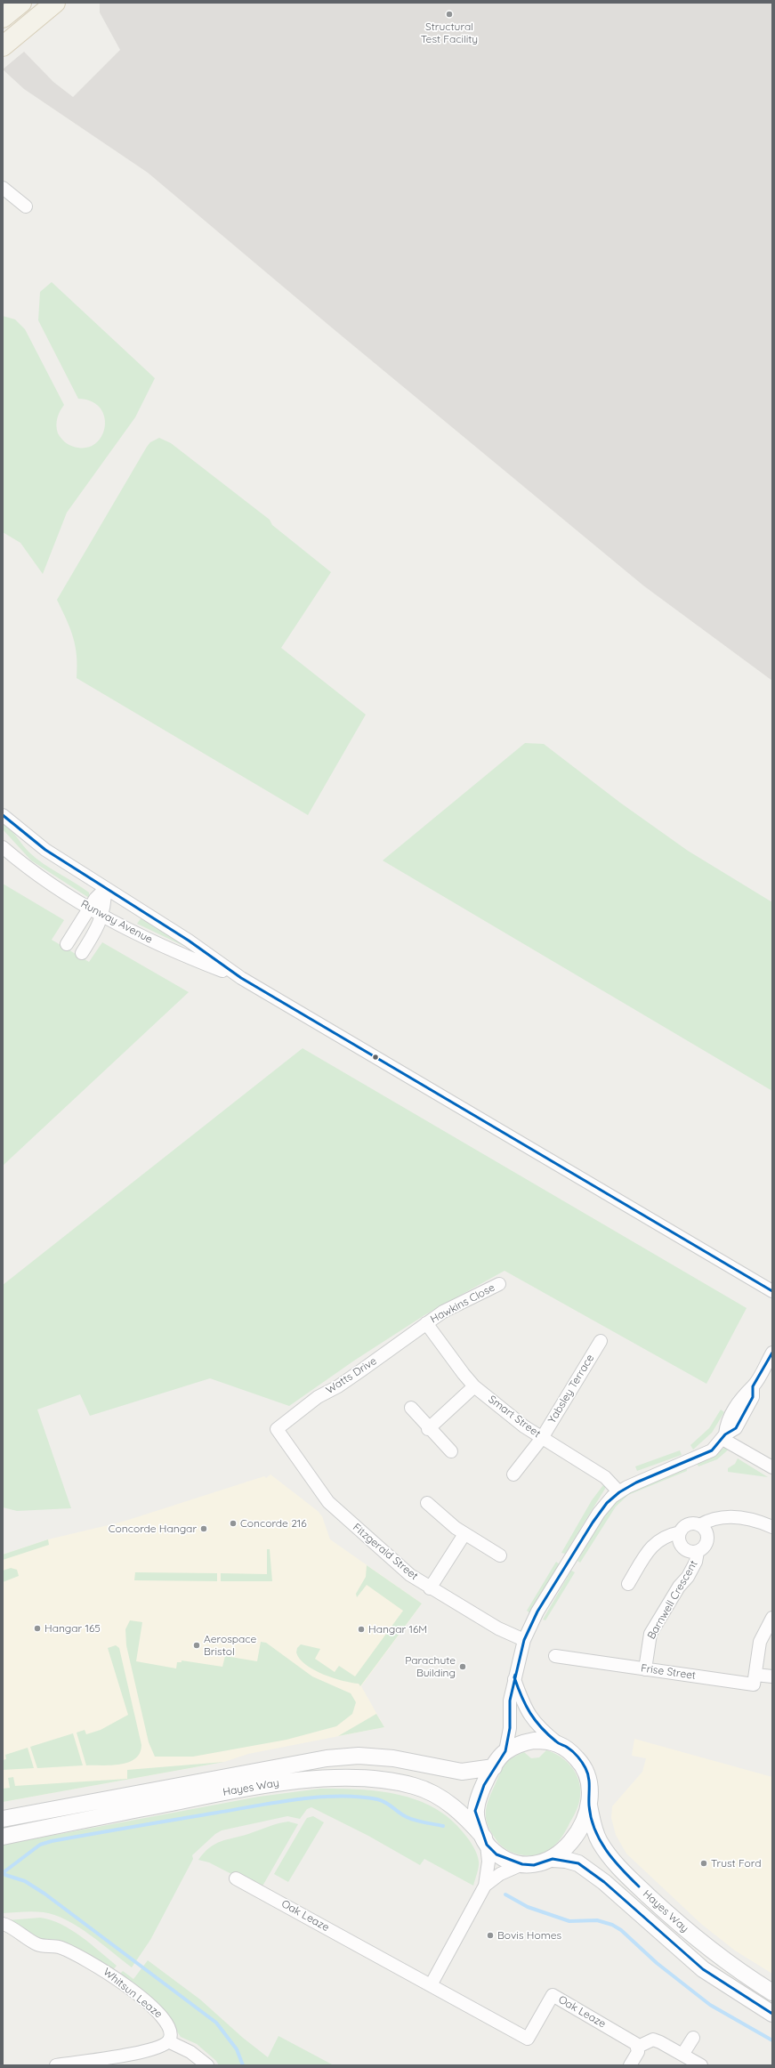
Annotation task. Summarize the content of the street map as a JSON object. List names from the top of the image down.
{
  "streets": {
    "street": [
      "Runway Avenue",
      "Hawkins Close",
      "Watts Drive",
      "Yabsley Terrace",
      "Smart Street",
      "Fitzgerald Street",
      "Barnwell Crescent",
      "Frise Street",
      "Hayes Way",
      "Oak Leaze",
      "Whitsun Leaze"
    ]
  },
  "crossings": [
    ["Hawkins Close", "Watts Drive"],
    ["Hawkins Close", "Smart Street"],
    ["Watts Drive", "Smart Street"],
    ["Watts Drive", "Fitzgerald Street"],
    ["Yabsley Terrace", "Smart Street"],
    ["Barnwell Crescent", "Frise Street"]
  ],
  "places": [
    "Structural Test Facility",
    "Concorde 216",
    "Concorde Hangar",
    "Hangar 165",
    "Hangar 16M",
    "Aerospace Bristol",
    "Parachute Building",
    "Trust Ford",
    "Bovis Homes"
  ]
}
